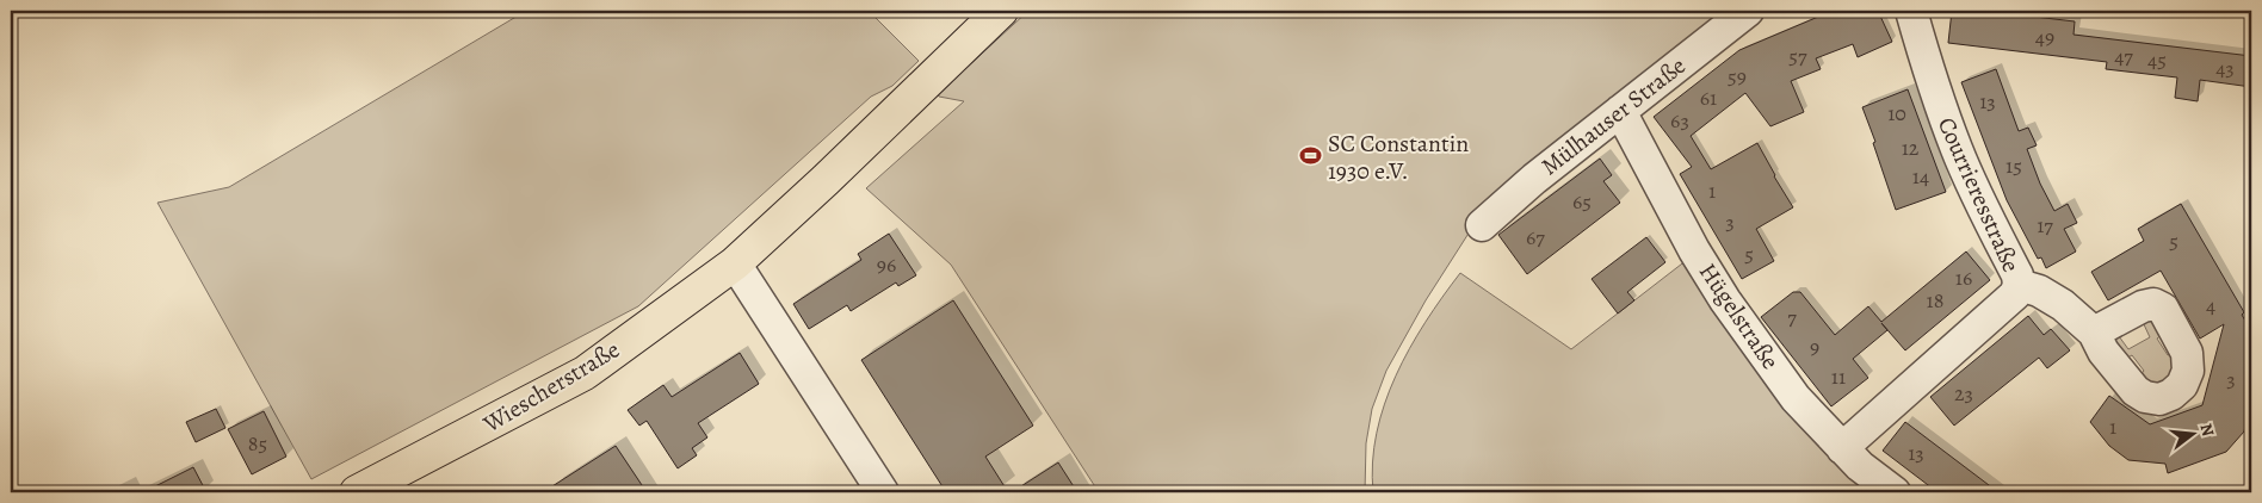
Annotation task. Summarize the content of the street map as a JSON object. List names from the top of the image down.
{
  "streets": {
    "main road": ["Wiescherstraße"],
    "street": ["Mülhauser Straße", "Courrieresstraße", "Hügelstraße"]
  },
  "crossings": [
    ["Mülhauser Straße", "Hügelstraße"],
    ["Courrieresstraße", "Hügelstraße"]
  ],
  "places": {
    "sports": ["SC Constantin 1930 e.V."]
  },
  "house_numbers": [
    "49",
    "57",
    "47",
    "45",
    "43",
    "59",
    "61",
    "13",
    "10",
    "63",
    "12",
    "15",
    "14",
    "1",
    "65",
    "3",
    "17",
    "67",
    "5",
    "5",
    "96",
    "16",
    "18",
    "4",
    "7",
    "9",
    "11",
    "3",
    "23",
    "1",
    "85",
    "13"
  ],
  "north": "right"
}
